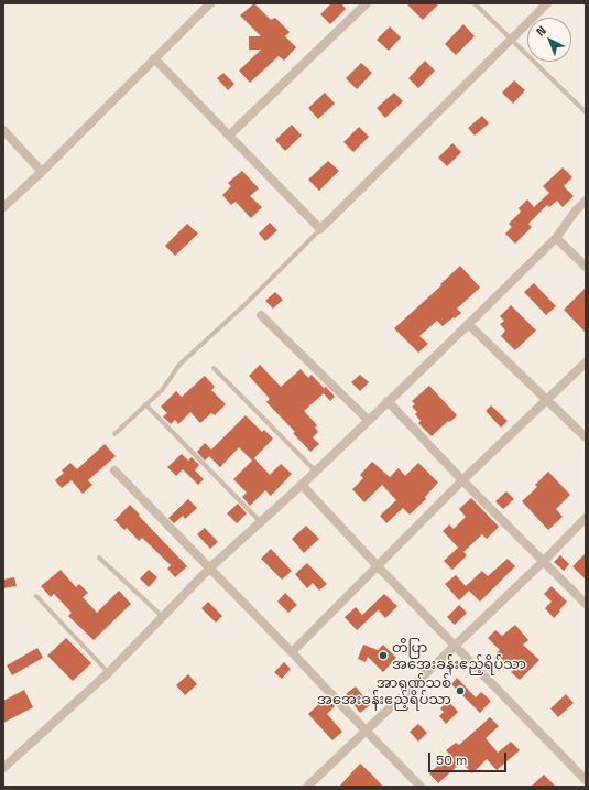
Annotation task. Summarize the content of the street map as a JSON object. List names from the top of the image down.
{
  "places": ["တိပြာ အအေးခန်းဧည့်ရိပ်သာ", "အာရုဏ်သစ် အအေးခန်းဧည့်ရိပ်သာ"],
  "scale_bar": "50 m",
  "north": "top left"
}
